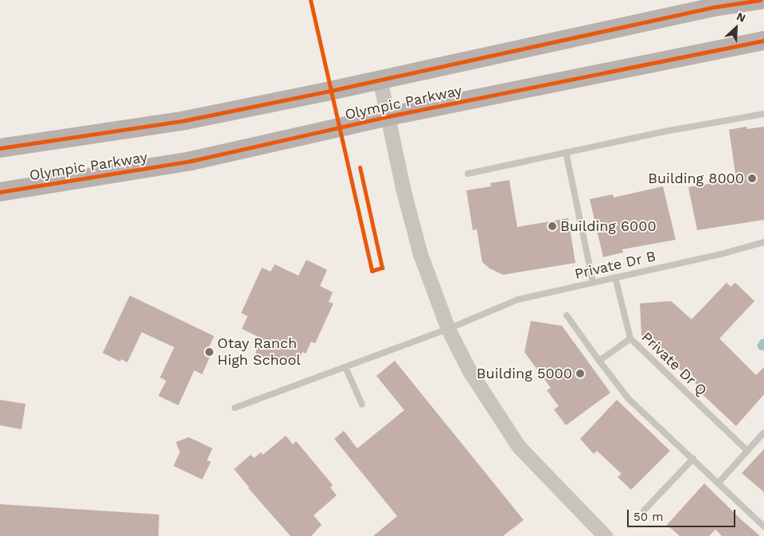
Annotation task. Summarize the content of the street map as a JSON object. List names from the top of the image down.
{
  "streets": {
    "main road": ["Olympic Parkway"],
    "lane": ["Private Dr B", "Private Dr Q"]
  },
  "crossings": [
    ["Private Dr B", "Private Dr Q"]
  ],
  "places": [
    "Building 8000",
    "Building 6000",
    "Otay Ranch High School",
    "Building 5000"
  ],
  "scale_bar": "50 m",
  "north": "top right"
}
